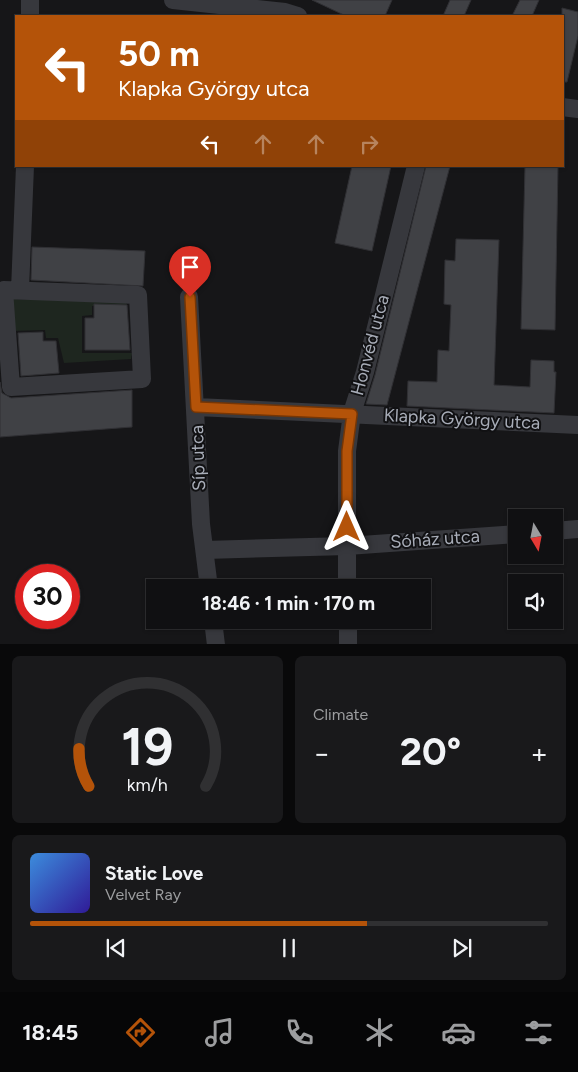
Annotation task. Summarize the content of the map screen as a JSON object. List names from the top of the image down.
{
  "streets": {
    "street": [
      "Honvéd utca",
      "Klapka György utca",
      "Síp utca",
      "Sóház utca"
    ]
  },
  "crossings": [
    ["Honvéd utca", "Klapka György utca"],
    ["Honvéd utca", "Sóház utca"],
    ["Klapka György utca", "Síp utca"],
    ["Síp utca", "Sóház utca"]
  ],
  "north": "bottom",
  "page": {
    "turn": ["50 m", "Klapka György utca"],
    "limit": "30",
    "trip": "18:46 · 1 min · 170 m",
    "tile": "Climate",
    "heat": ["−", "20°", "+"],
    "song": ["Static Love", "Velvet Ray"],
    "tabs": "18:45",
    "gauge": ["19", "km/h"]
  }
}
